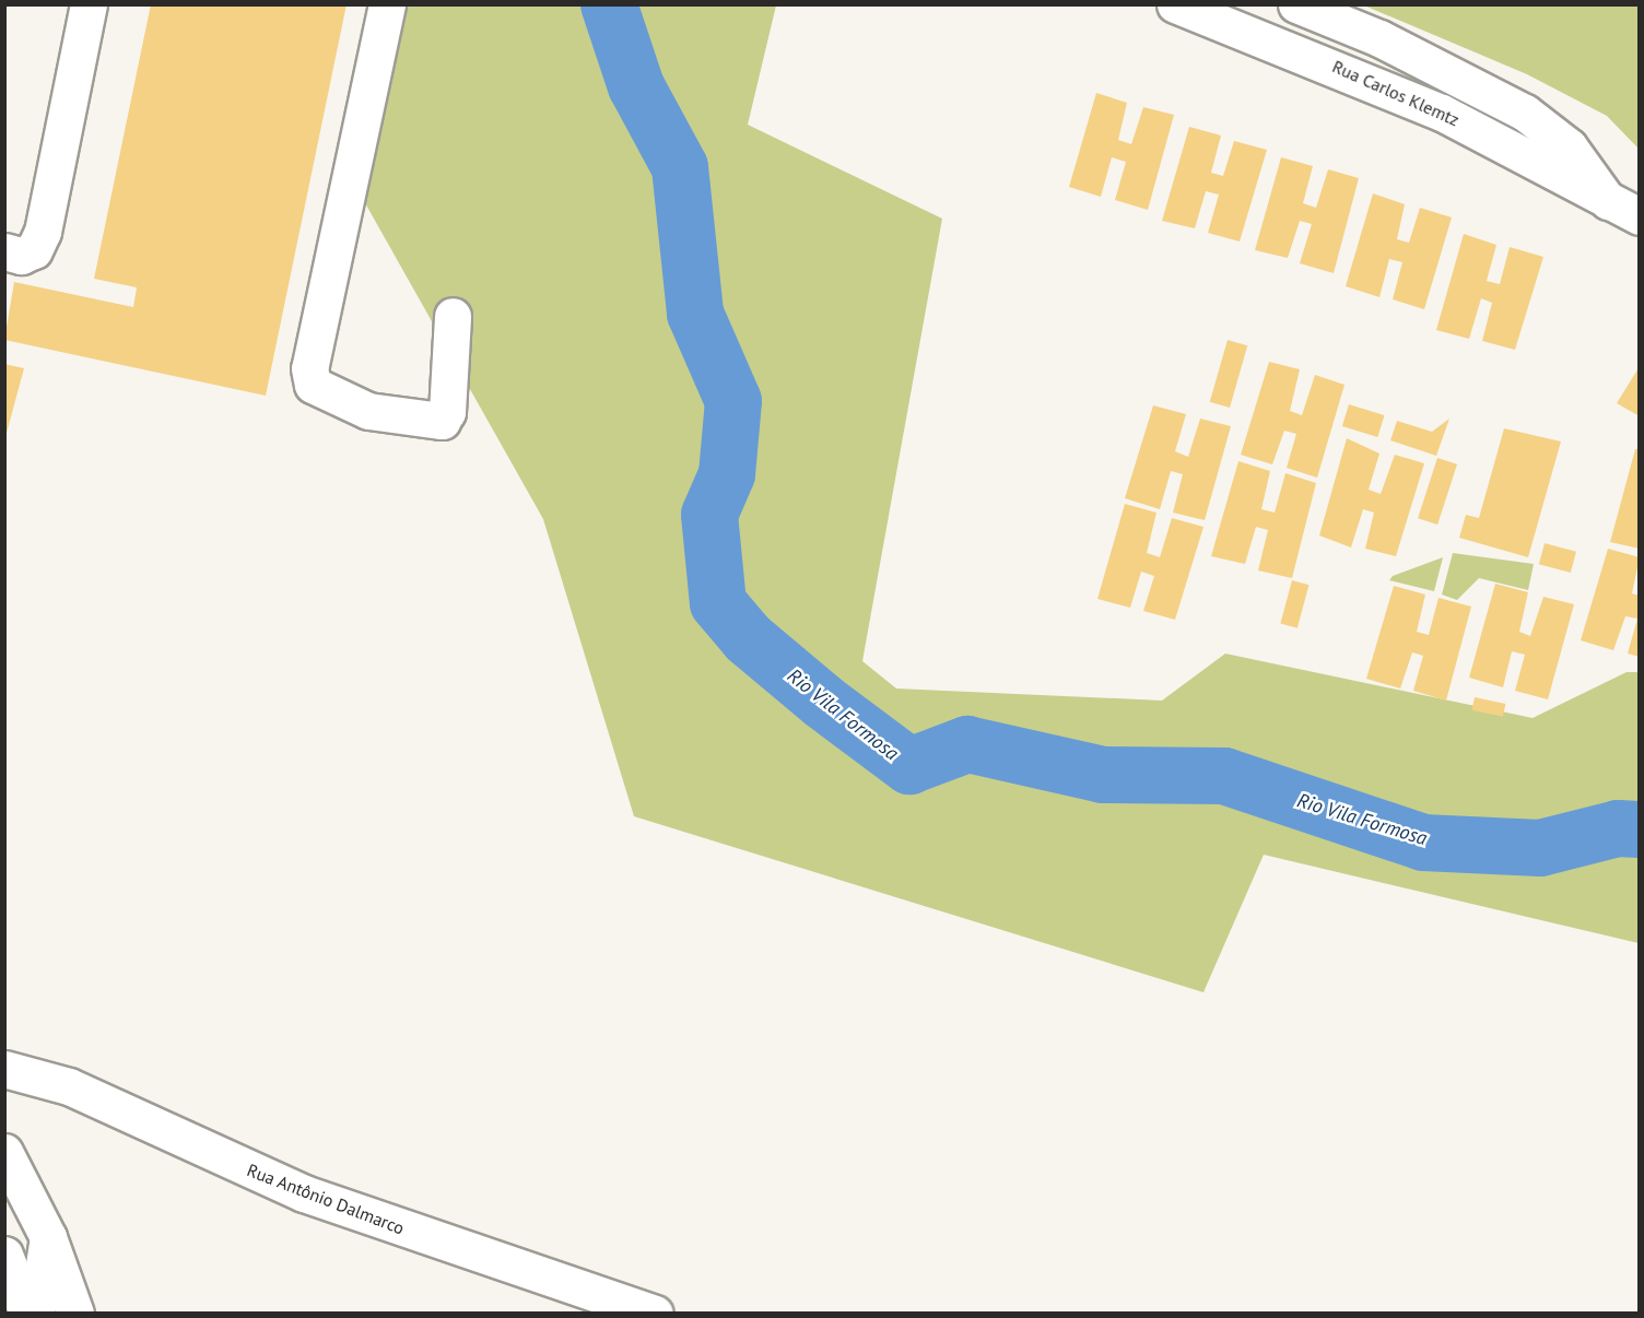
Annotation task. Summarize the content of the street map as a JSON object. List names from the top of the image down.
{
  "streets": {
    "street": ["Rua Carlos Klemtz", "Rua Antônio Dalmarco"]
  },
  "water": ["Rio Vila Formosa"]
}
